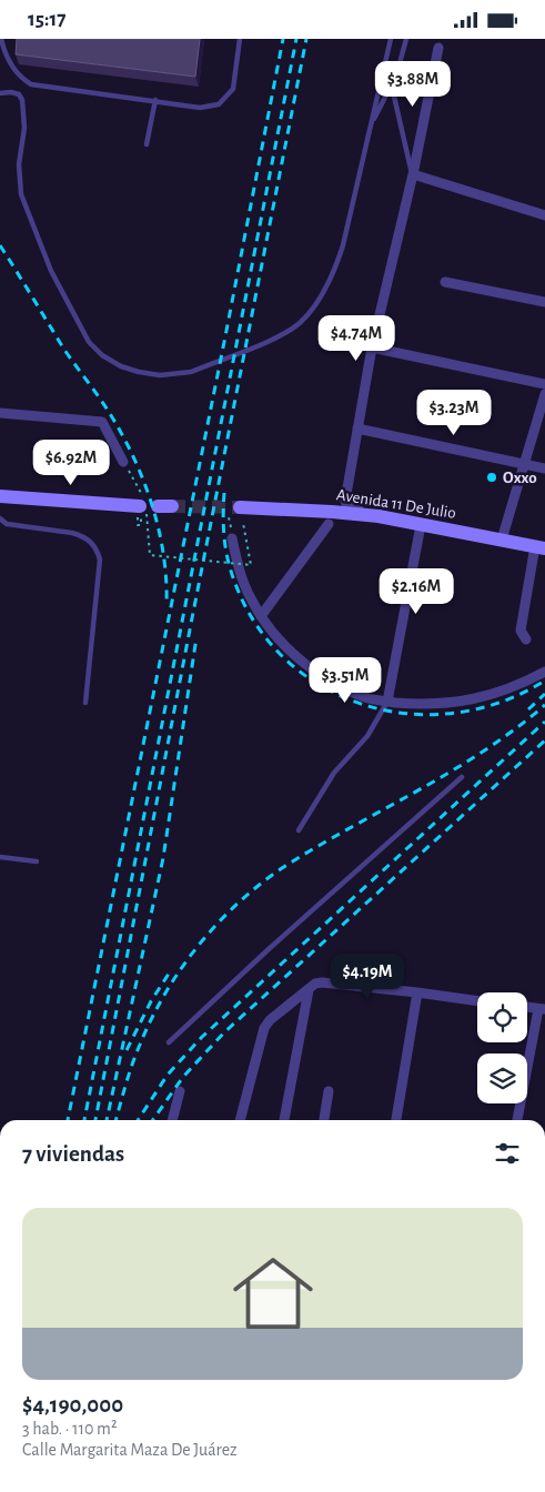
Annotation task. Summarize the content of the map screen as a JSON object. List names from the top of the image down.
{
  "streets": {
    "street": ["Avenida 11 De Julio"]
  },
  "places": ["Oxxo"],
  "page": {
    "status": "15:17",
    "price": [
      "$3.88M",
      "$4.74M",
      "$3.23M",
      "$6.92M",
      "$2.16M",
      "$3.51M",
      "$4.19M"
    ],
    "heading": "7 viviendas",
    "list": [
      {
        "name": "$4,190,000",
        "note": "3 hab. · 110 m² · Calle Margarita Maza De Juárez"
      }
    ]
  }
}
